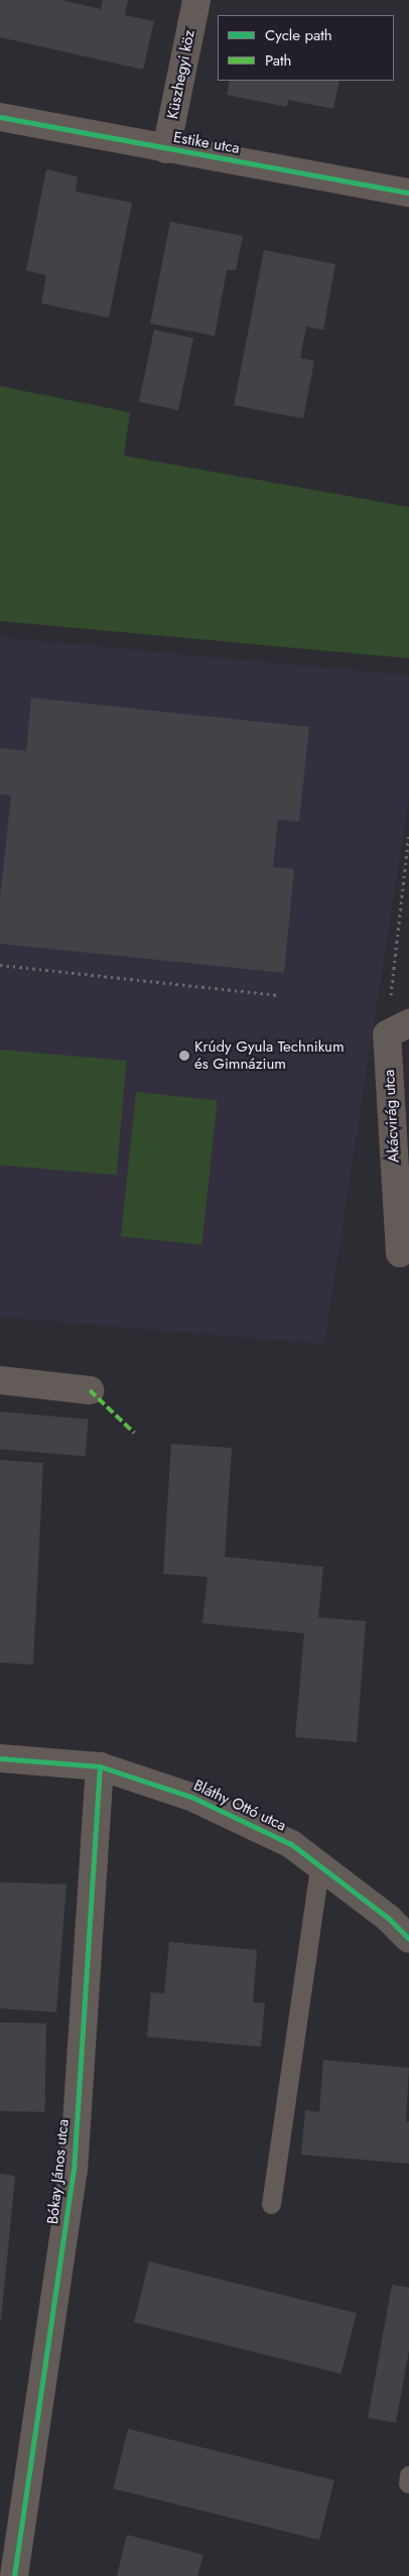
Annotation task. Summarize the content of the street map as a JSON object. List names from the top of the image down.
{
  "streets": {
    "street": [
      "Küszhegyi köz",
      "Estike utca",
      "Akácvirág utca",
      "Bláthy Ottó utca",
      "Bókay János utca"
    ]
  },
  "crossings": [
    ["Küszhegyi köz", "Estike utca"],
    ["Bláthy Ottó utca", "Bókay János utca"]
  ],
  "places": ["Krúdy Gyula Technikum és Gimnázium"],
  "legend": ["Cycle path", "Path"]
}
